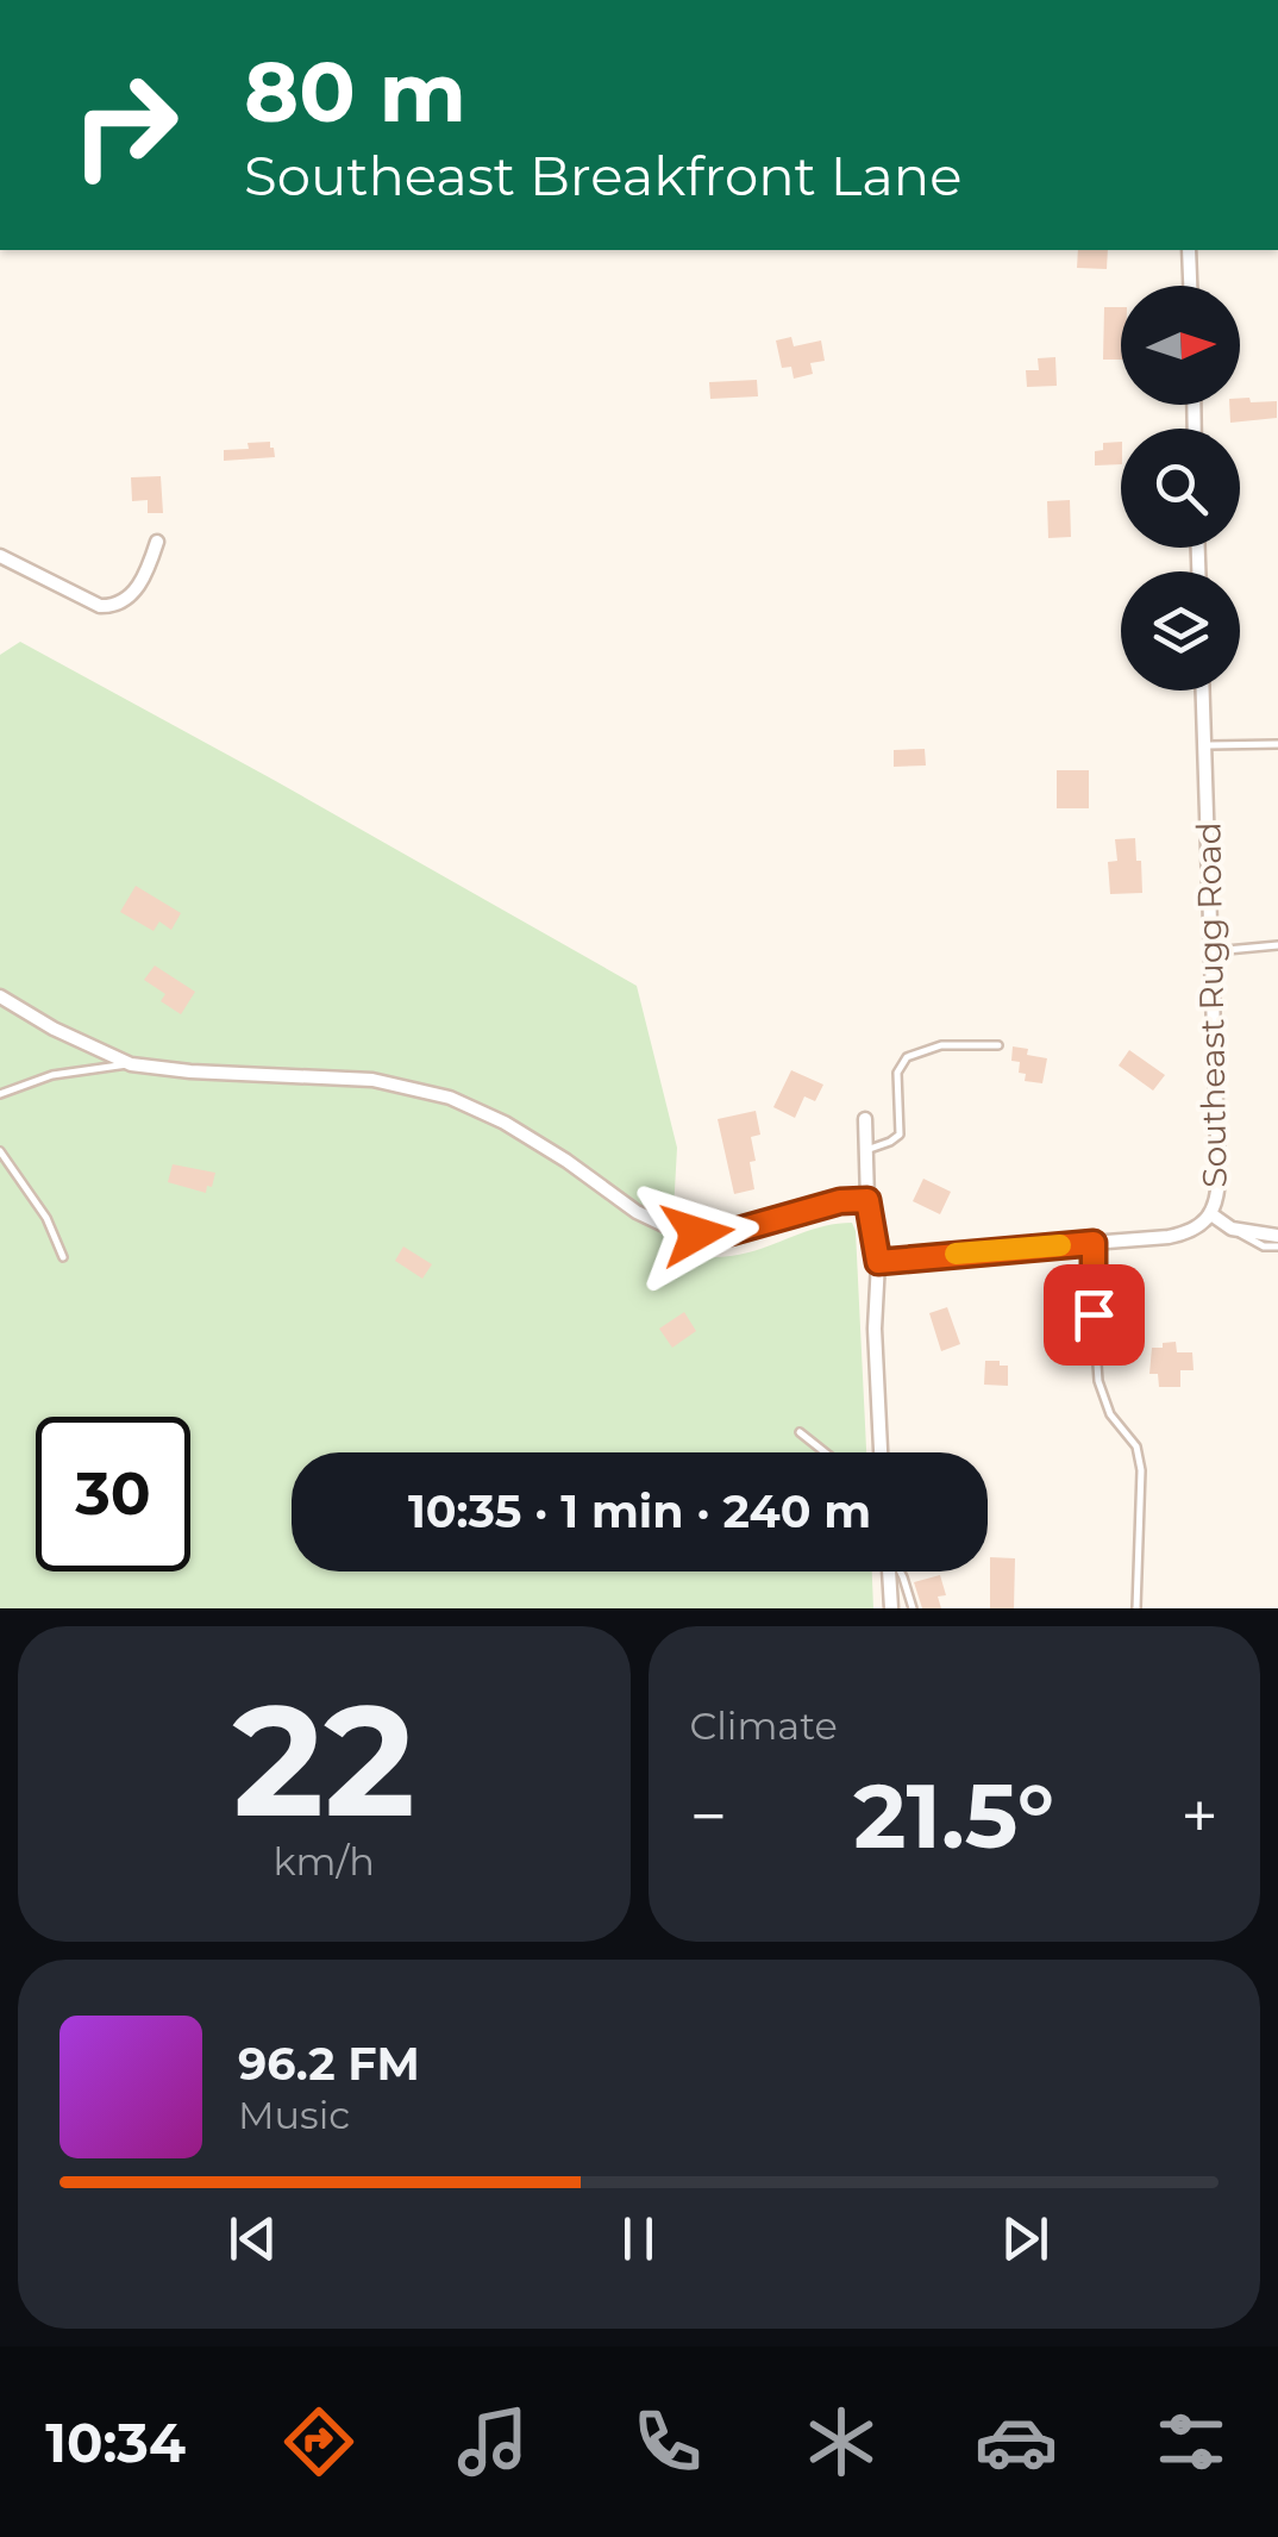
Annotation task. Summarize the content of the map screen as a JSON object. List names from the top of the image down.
{
  "streets": {
    "street": ["Southeast Rugg Road"]
  },
  "north": "right",
  "page": {
    "turn": ["80 m", "Southeast Breakfront Lane"],
    "limit": "30",
    "trip": "10:35 · 1 min · 240 m",
    "tile": [
      ["22", "km/h"],
      "Climate"
    ],
    "heat": ["−", "21.5°", "+"],
    "song": ["96.2 FM", "Music"],
    "tabs": "10:34"
  }
}
